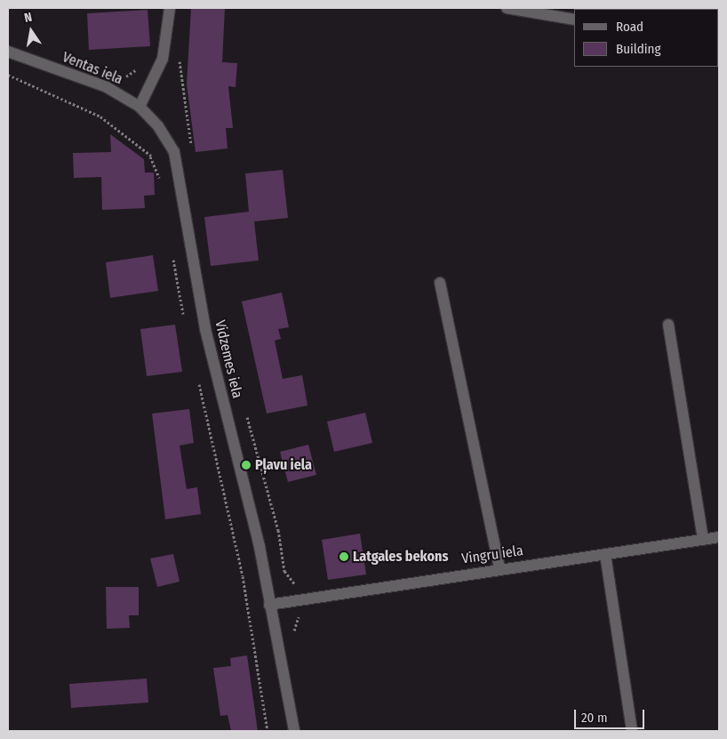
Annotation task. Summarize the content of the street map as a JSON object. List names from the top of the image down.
{
  "streets": {
    "street": ["Ventas iela", "Vidzemes iela", "Vingru iela"]
  },
  "crossings": [
    ["Ventas iela", "Vidzemes iela"],
    ["Vidzemes iela", "Vingru iela"]
  ],
  "places": ["Pļavu iela", "Latgales bekons"],
  "legend": ["Road", "Building"],
  "scale_bar": "20 m",
  "north": "top"
}
